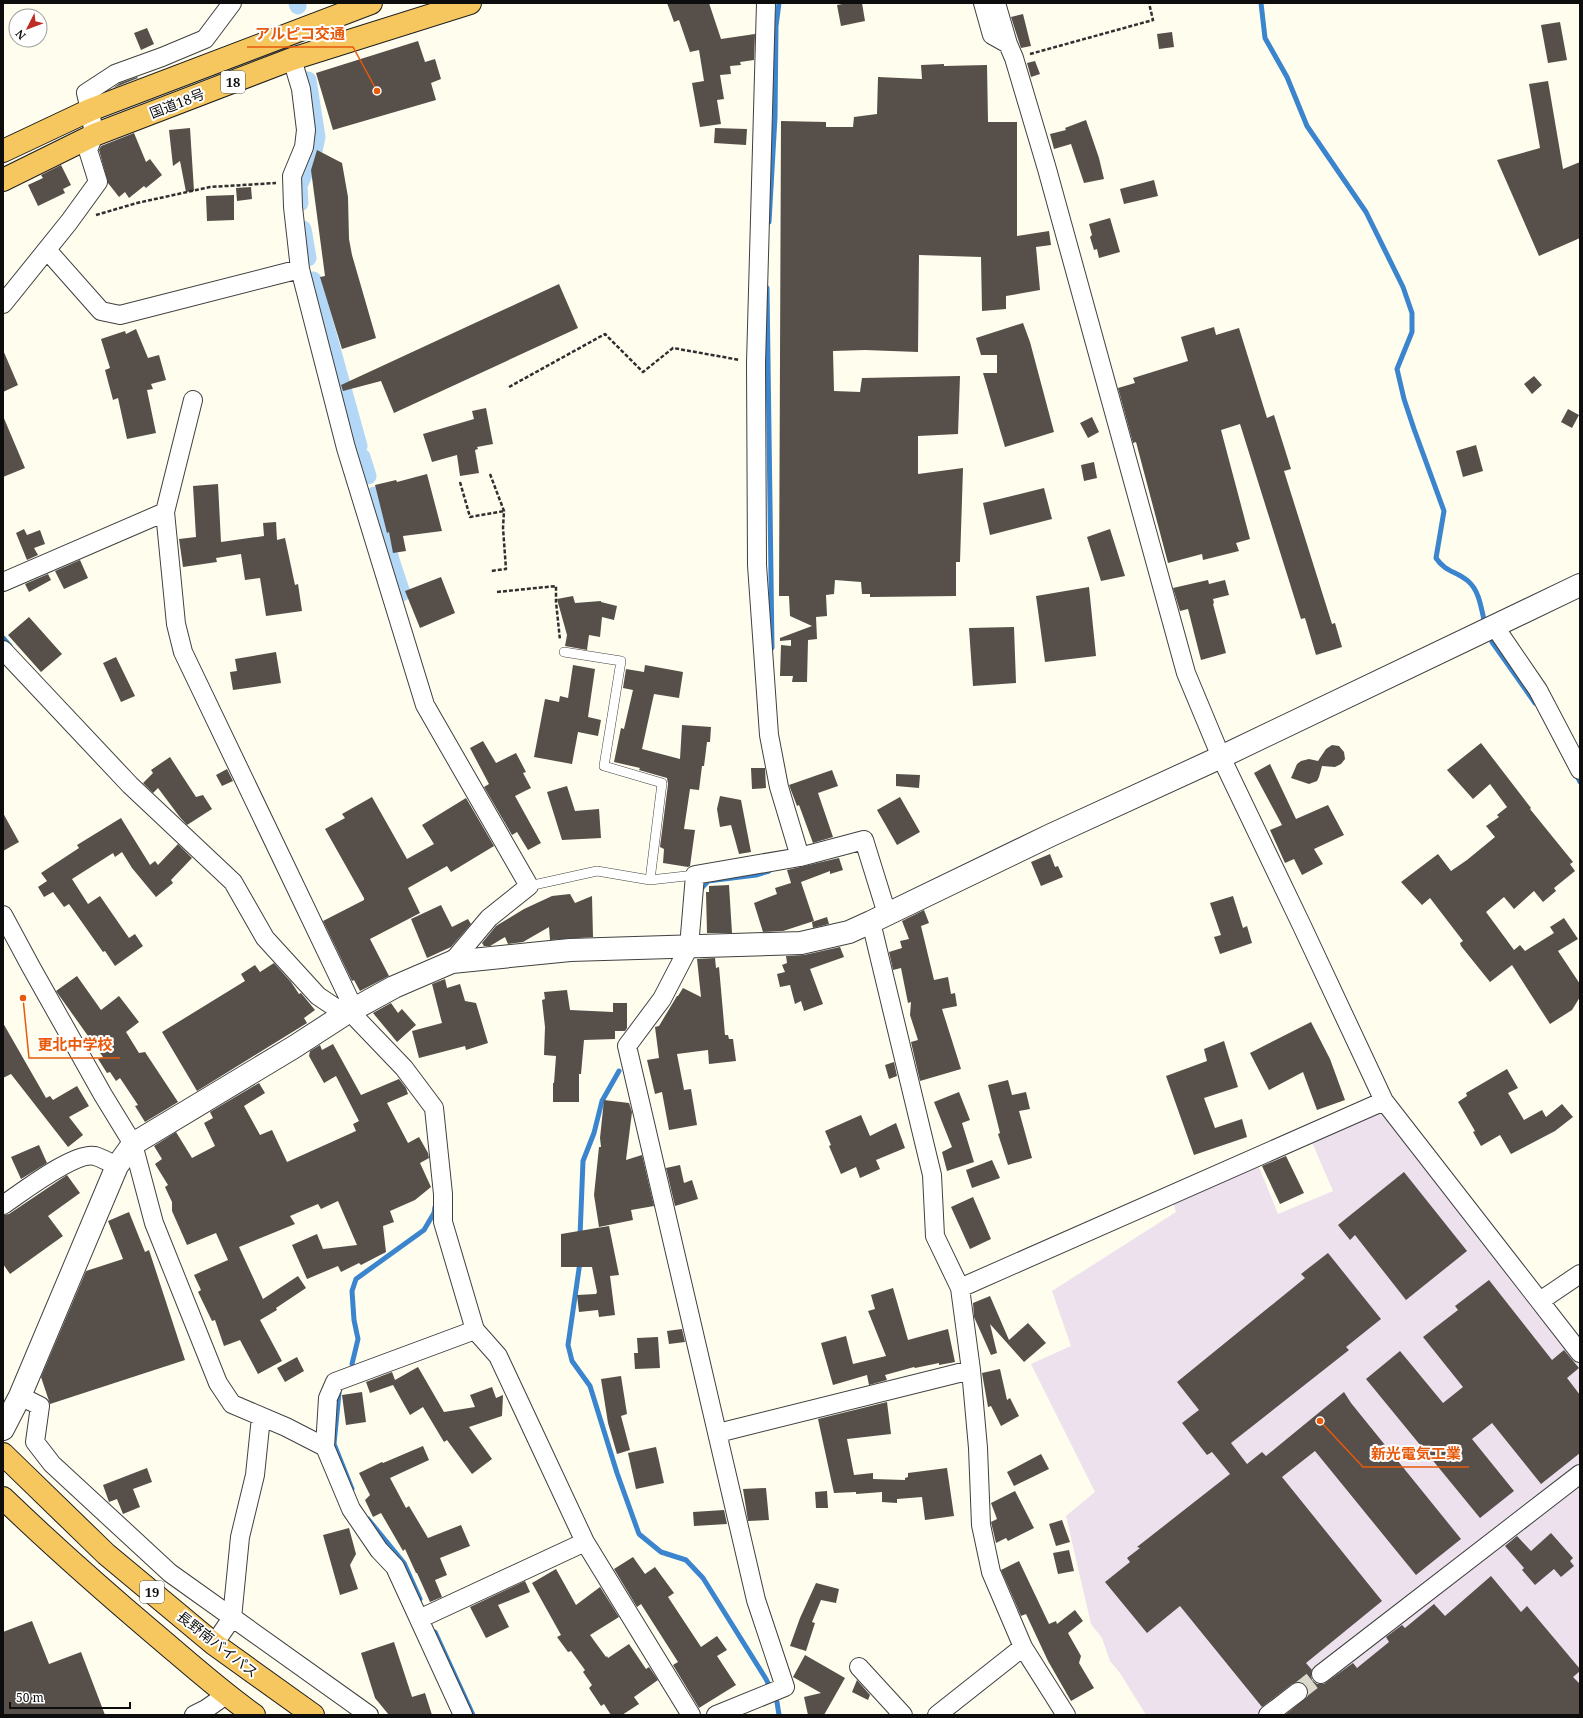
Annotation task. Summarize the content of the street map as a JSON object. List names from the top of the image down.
{
  "streets": {
    "highway": [
      "18",
      "国道18号",
      "19",
      "長野南バイパス"
    ]
  },
  "places": ["アルピコ交通", "更北中学校", "新光電気工業"],
  "scale_bar": "50 m",
  "north": "bottom left"
}
